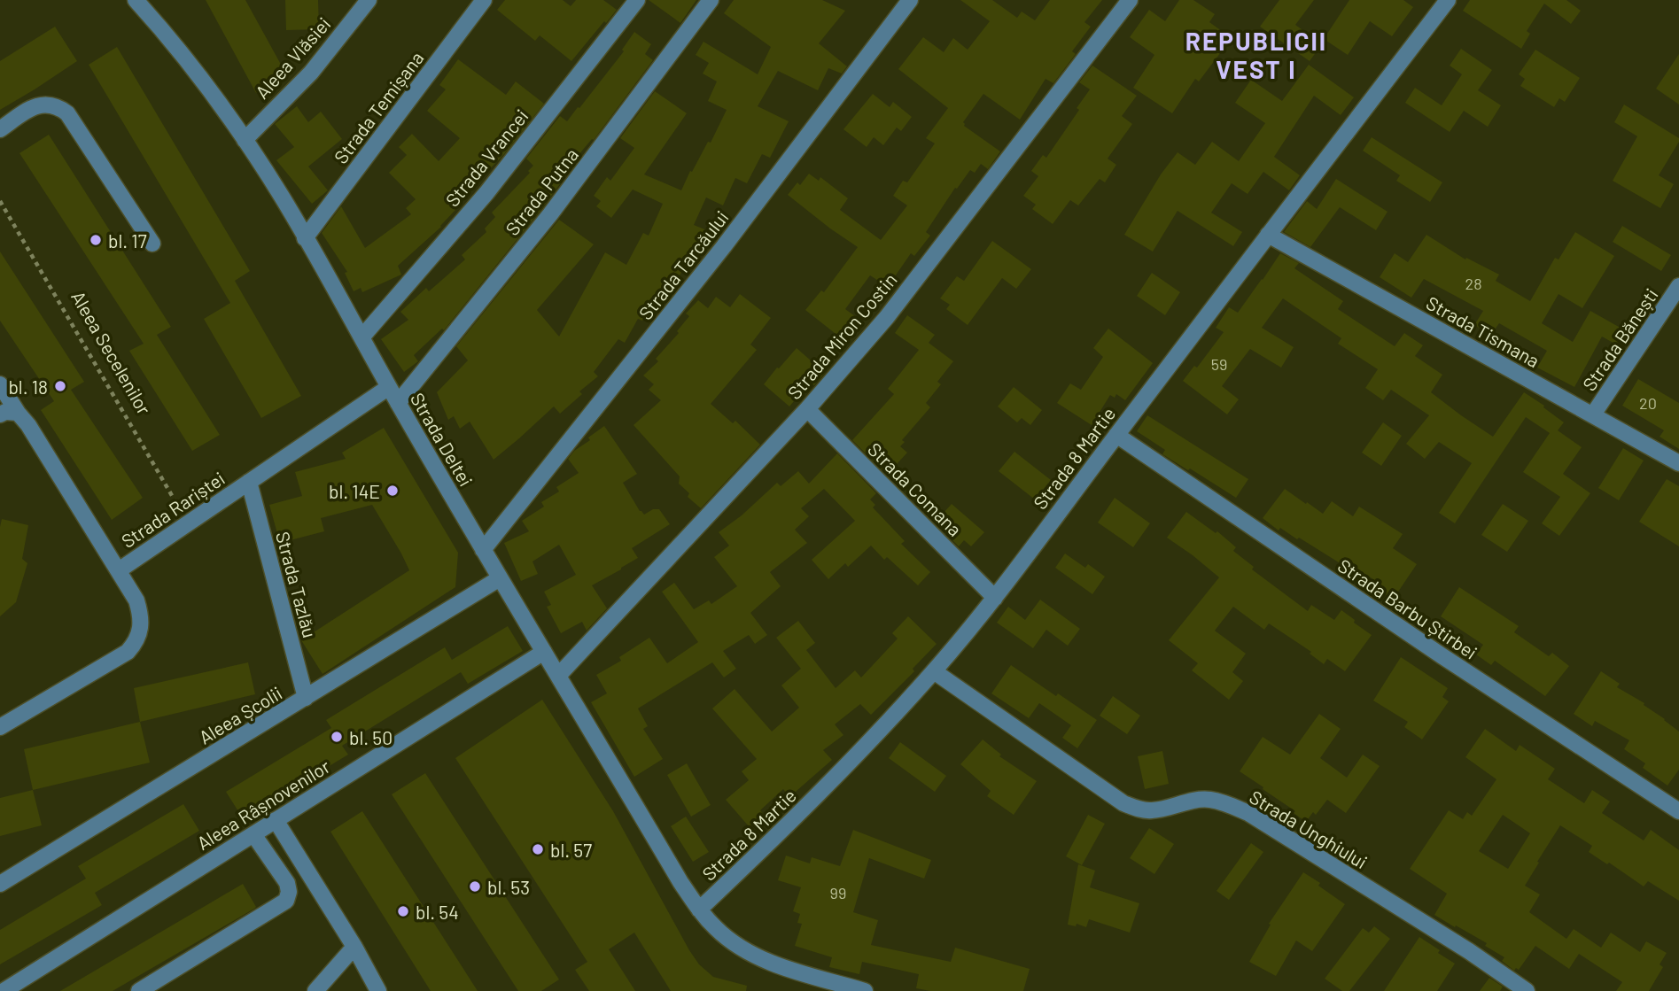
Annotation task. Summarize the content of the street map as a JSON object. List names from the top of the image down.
{
  "streets": {
    "street": [
      "Aleea Vlăsiei",
      "Strada Temișana",
      "Strada Vrancei",
      "Strada Putna",
      "Strada Tarcăului",
      "Strada Tismana",
      "Strada Miron Costin",
      "Strada Bănești",
      "Strada Deltei",
      "Strada 8 Martie",
      "Strada Comana",
      "Strada Rariștei",
      "Strada Tazlău",
      "Strada Barbu Știrbei",
      "Aleea Școlii",
      "Aleea Râșnovenilor",
      "Strada Unghiului"
    ],
    "path": ["Aleea Secelenilor"]
  },
  "crossings": [
    ["Aleea Vlăsiei", "Strada Deltei"],
    ["Strada Temișana", "Strada Deltei"],
    ["Strada Vrancei", "Strada Deltei"],
    ["Strada Putna", "Strada Deltei"],
    ["Strada Tarcăului", "Strada Deltei"],
    ["Strada Tismana", "Strada Bănești"],
    ["Strada Tismana", "Strada 8 Martie"],
    ["Strada Miron Costin", "Strada Deltei"],
    ["Strada Miron Costin", "Strada Comana"],
    ["Aleea Secelenilor", "Strada Rariștei"],
    ["Strada Deltei", "Strada 8 Martie"],
    ["Strada Deltei", "Strada Rariștei"],
    ["Strada Deltei", "Aleea Școlii"],
    ["Strada Deltei", "Aleea Râșnovenilor"],
    ["Strada 8 Martie", "Strada Comana"],
    ["Strada 8 Martie", "Strada Barbu Știrbei"],
    ["Strada 8 Martie", "Strada Unghiului"],
    ["Strada Rariștei", "Strada Tazlău"],
    ["Strada Tazlău", "Aleea Școlii"]
  ],
  "districts": ["REPUBLICII VEST I"],
  "places": [
    "bl. 17",
    "bl. 18",
    "bl. 14E",
    "bl. 50",
    "bl. 57",
    "bl. 53",
    "bl. 54"
  ],
  "house_numbers": [
    "28",
    "59",
    "20",
    "99"
  ]
}
